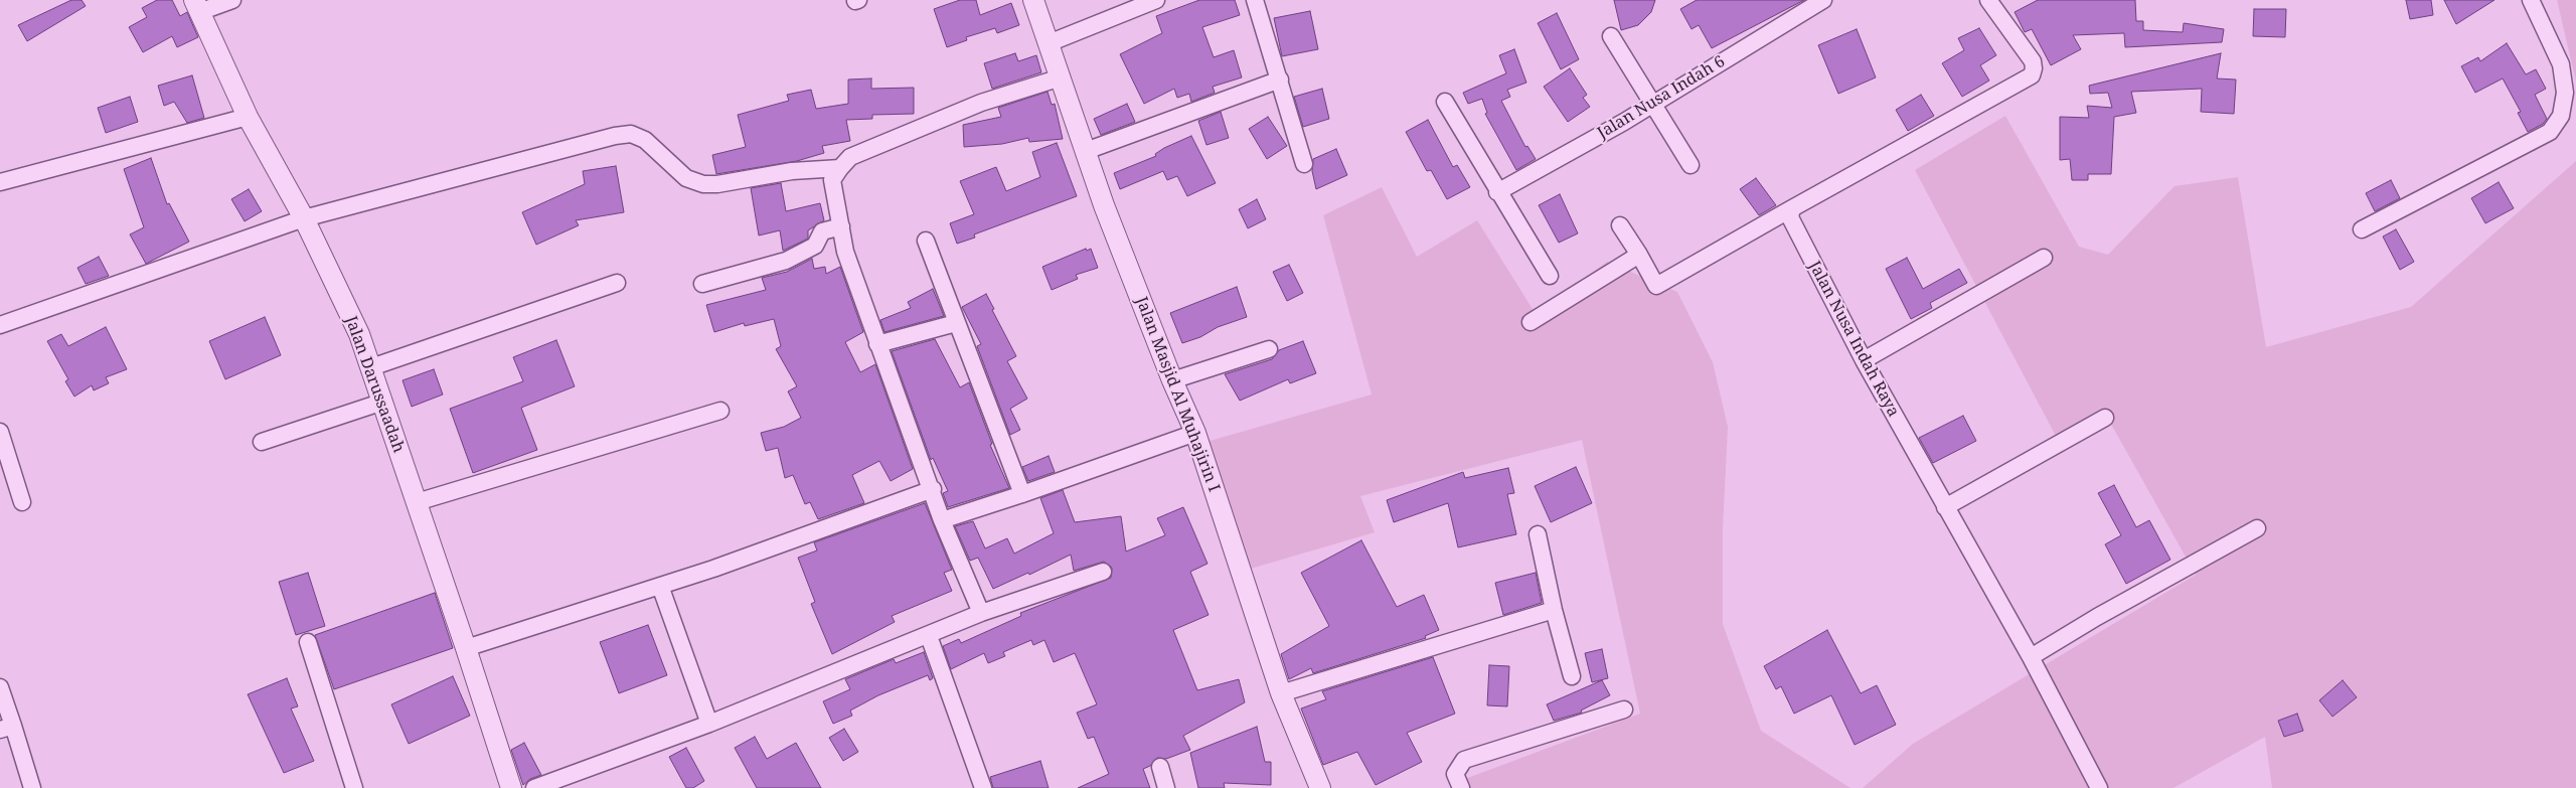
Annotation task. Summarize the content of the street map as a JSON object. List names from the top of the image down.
{
  "streets": {
    "street": [
      "Jalan Nusa Indah 6",
      "Jalan Nusa Indah Raya",
      "Jalan Darussaadah",
      "Jalan Masjid Al Muhajirin I"
    ]
  }
}
